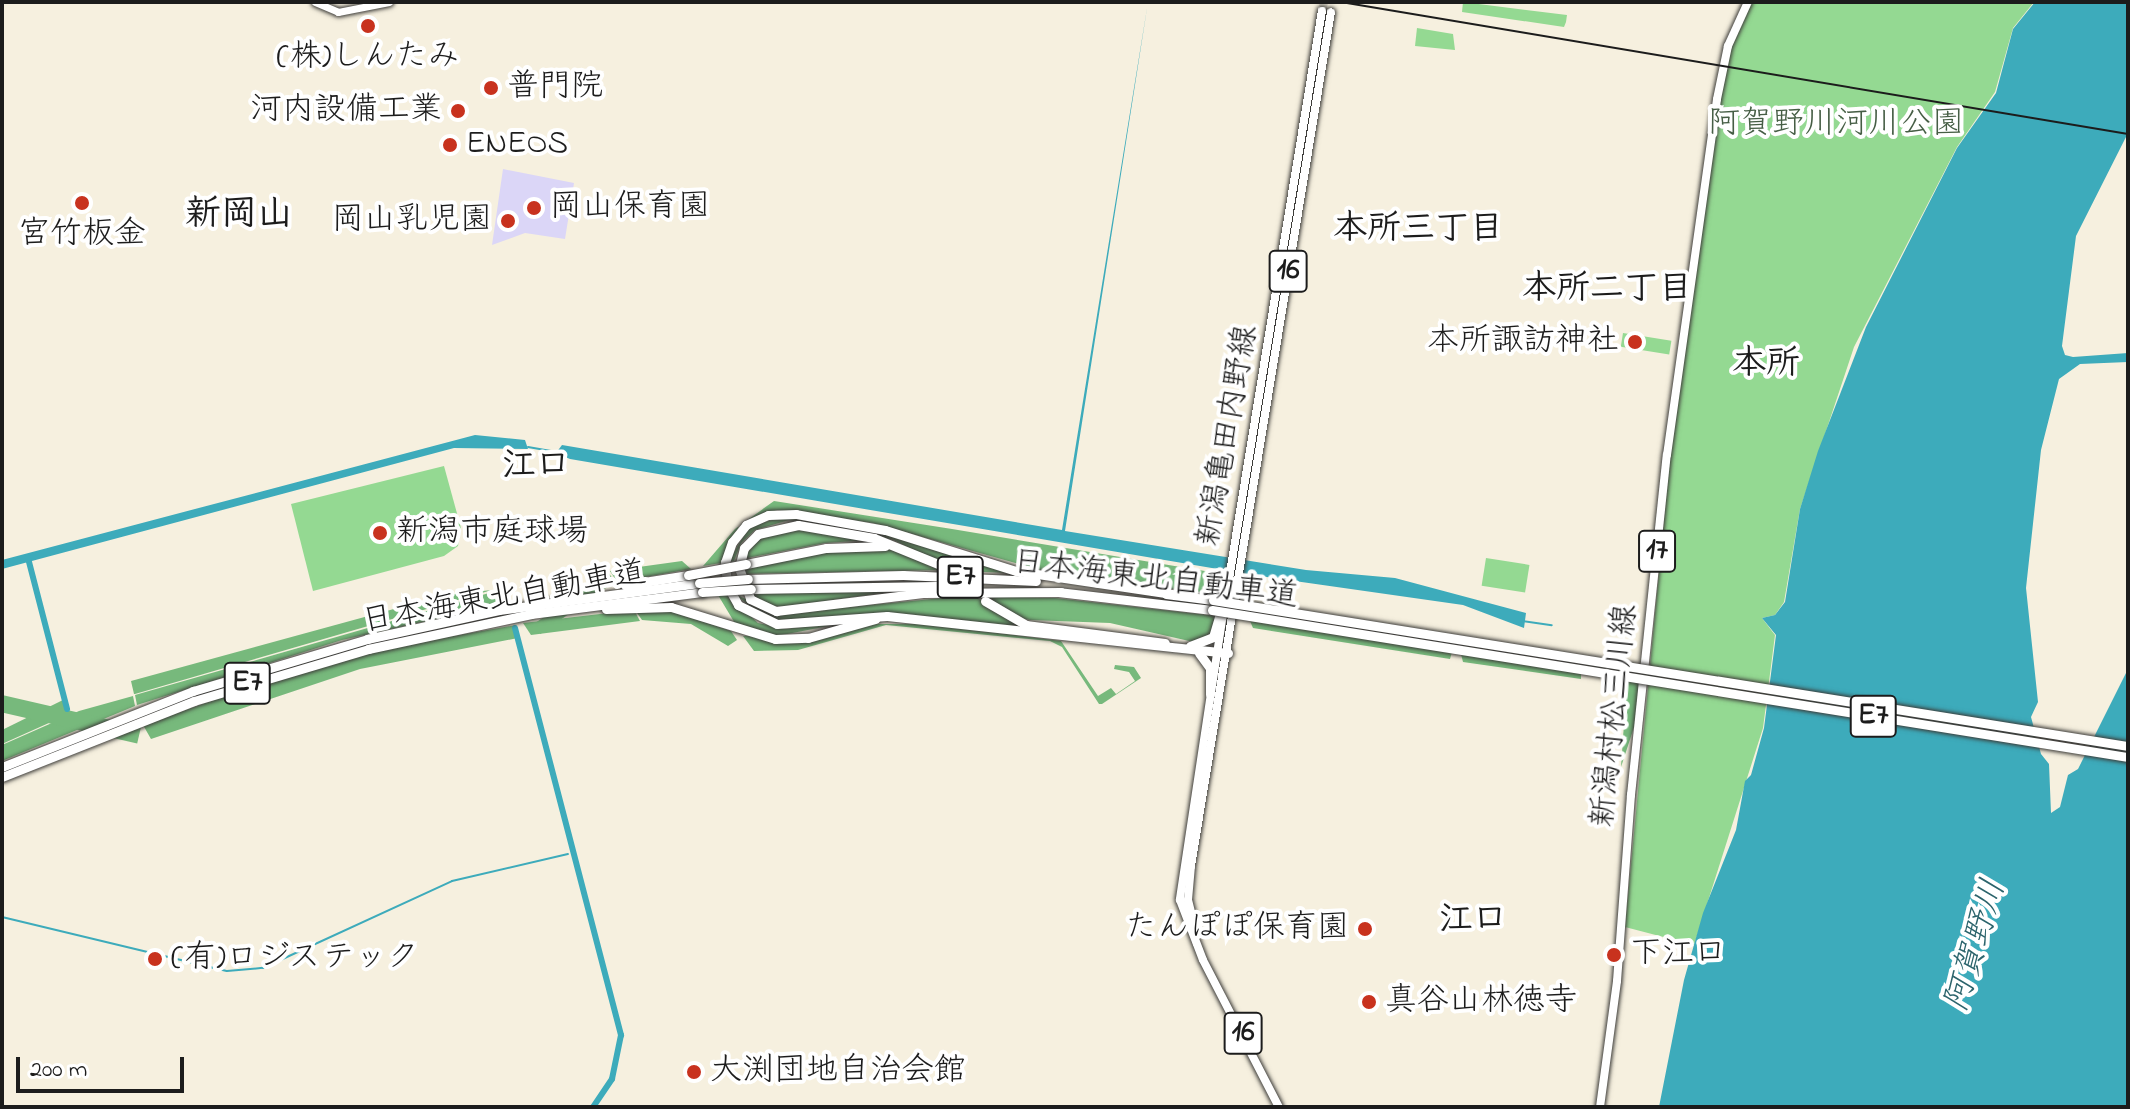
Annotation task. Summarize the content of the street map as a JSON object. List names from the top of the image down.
{
  "streets": {
    "highway": ["E7", "日本海東北自動車道"],
    "main road": [
      "16",
      "新潟亀田内野線",
      "17",
      "新潟村松三川線"
    ]
  },
  "districts": [
    "新岡山",
    "本所三丁目",
    "本所二丁目",
    "本所",
    "江口",
    "江口"
  ],
  "water": ["阿賀野川"],
  "parks": ["阿賀野川河川公園"],
  "places": [
    "(株)しんたみ",
    "普門院",
    "河内設備工業",
    "ENEOS",
    "宮竹板金",
    "岡山保育園",
    "岡山乳児園",
    "本所諏訪神社",
    "新潟市庭球場",
    "たんぽぽ保育園",
    "下江口",
    "(有)ロジステック",
    "真谷山林徳寺",
    "大渕団地自治会館"
  ],
  "scale_bar": "200 m"
}
